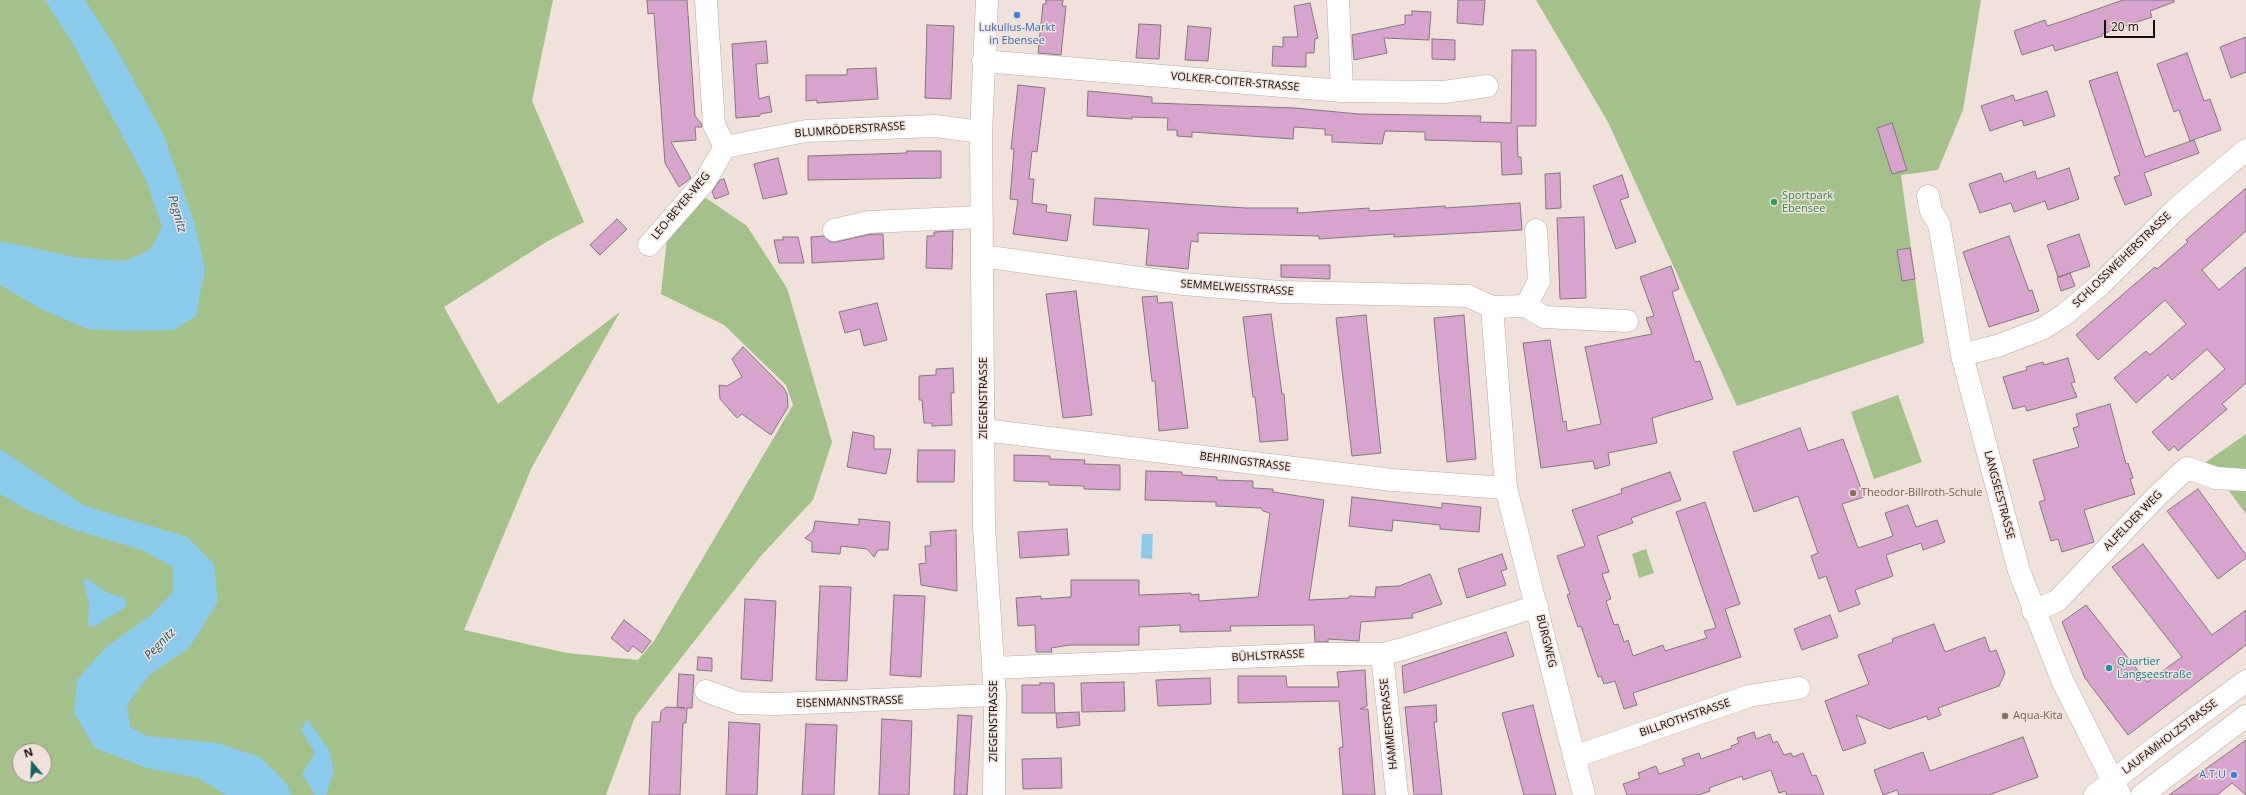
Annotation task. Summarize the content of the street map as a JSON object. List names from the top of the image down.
{
  "streets": {
    "street": [
      "VOLKER-COITER-STRASSE",
      "BLUMRÖDERSTRASSE",
      "LEO-BEYER-WEG",
      "SCHLOSSWEIHERSTRASSE",
      "SEMMELWEISSTRASSE",
      "ZIEGENSTRASSE",
      "BEHRINGSTRASSE",
      "LANGSEESTRASSE",
      "ALFELDER WEG",
      "BÜRGWEG",
      "BÜHLSTRASSE",
      "EISENMANNSTRASSE",
      "BILLROTHSTRASSE",
      "HAMMERSTRASSE",
      "LAUFAMHOLZSTRASSE"
    ]
  },
  "crossings": [
    ["VOLKER-COITER-STRASSE", "ZIEGENSTRASSE"],
    ["BLUMRÖDERSTRASSE", "LEO-BEYER-WEG"],
    ["BLUMRÖDERSTRASSE", "ZIEGENSTRASSE"],
    ["SCHLOSSWEIHERSTRASSE", "LANGSEESTRASSE"],
    ["SEMMELWEISSTRASSE", "ZIEGENSTRASSE"],
    ["ZIEGENSTRASSE", "BEHRINGSTRASSE"],
    ["ZIEGENSTRASSE", "BÜHLSTRASSE"],
    ["ZIEGENSTRASSE", "EISENMANNSTRASSE"],
    ["BEHRINGSTRASSE", "BÜRGWEG"],
    ["LANGSEESTRASSE", "ALFELDER WEG"],
    ["LANGSEESTRASSE", "LAUFAMHOLZSTRASSE"],
    ["BÜRGWEG", "BÜHLSTRASSE"],
    ["BÜRGWEG", "BILLROTHSTRASSE"],
    ["BÜHLSTRASSE", "HAMMERSTRASSE"]
  ],
  "water": ["Pegnitz"],
  "places": [
    "Lukullus-Markt in Ebensee",
    "Sportpark Ebensee",
    "Theodor-Billroth-Schule",
    "Quartier Langseestraße",
    "Aqua-Kita",
    "A.T.U"
  ],
  "scale_bar": "20 m",
  "north": "top"
}
